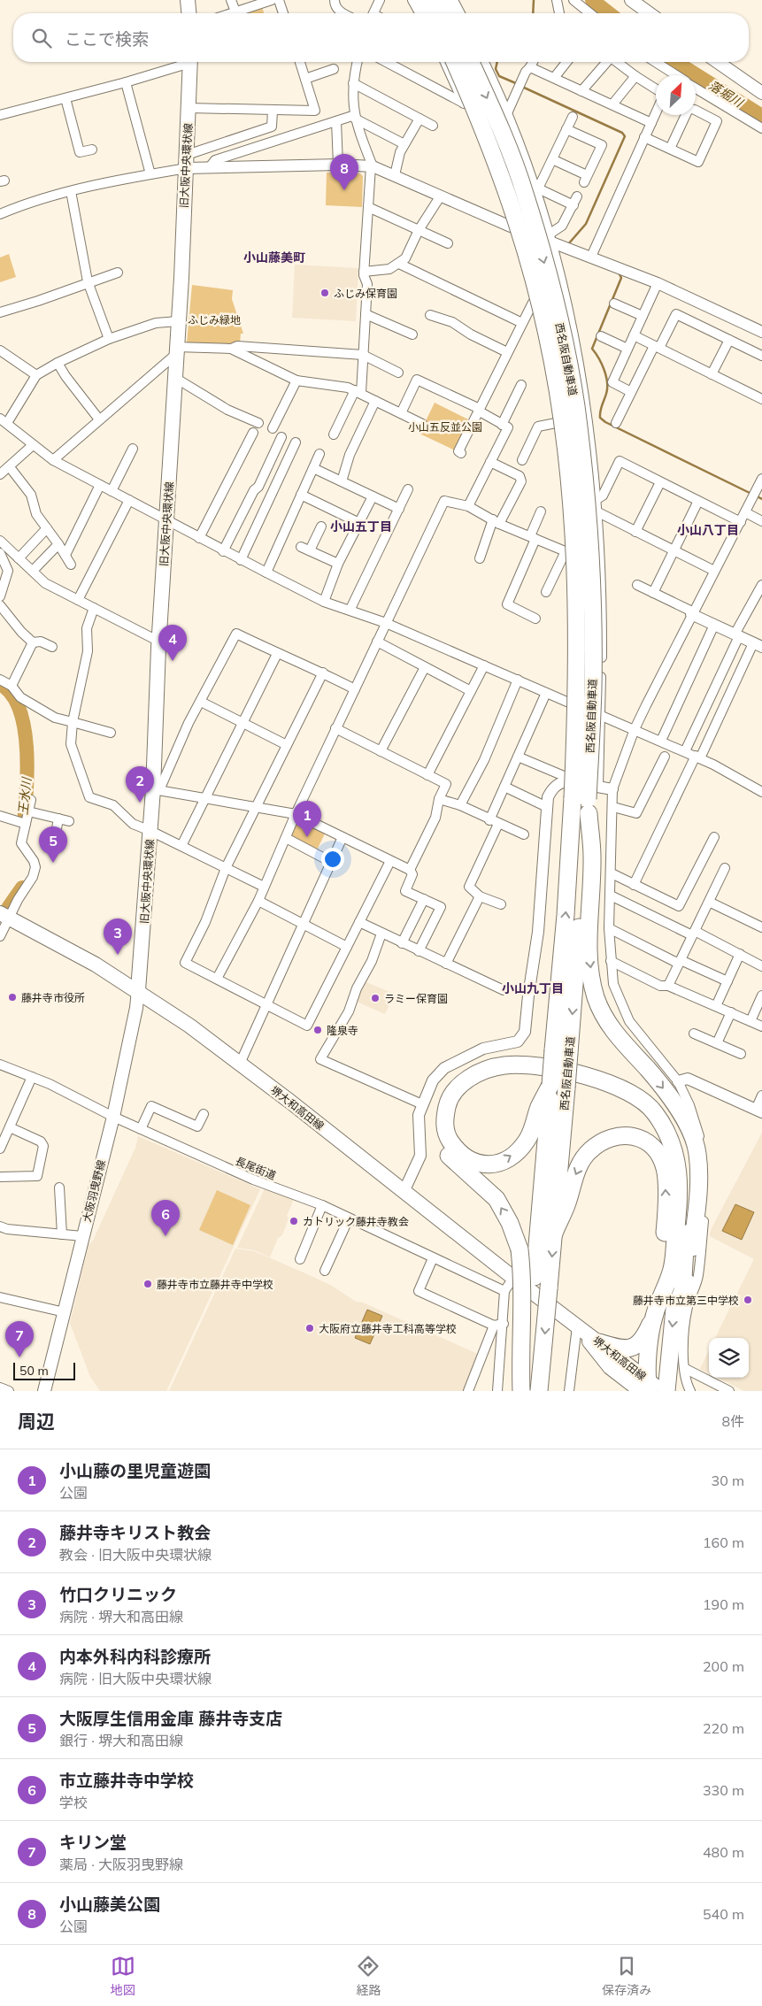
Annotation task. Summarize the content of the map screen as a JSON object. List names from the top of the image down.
{
  "streets": {
    "highway": ["西名阪自動車道"],
    "main road": ["旧大阪中央環状線", "堺大和高田線", "大阪羽曳野線"],
    "street": ["長尾街道"]
  },
  "crossings": [
    ["旧大阪中央環状線", "堺大和高田線"],
    ["旧大阪中央環状線", "大阪羽曳野線"],
    ["堺大和高田線", "大阪羽曳野線"],
    ["長尾街道", "大阪羽曳野線"]
  ],
  "districts": [
    "小山藤美町",
    "小山五丁目",
    "小山八丁目",
    "小山九丁目"
  ],
  "water": ["落堀川", "王水川"],
  "parks": ["ふじみ緑地", "小山五反並公園"],
  "places": [
    "ふじみ保育園",
    "藤井寺市役所",
    "ラミー保育園",
    "隆泉寺",
    "カトリック藤井寺教会",
    "藤井寺市立藤井寺中学校",
    "藤井寺市立第三中学校",
    "大阪府立藤井寺工科高等学校"
  ],
  "scale_bar": "50 m",
  "north": "top right",
  "page": {
    "search": "ここで検索",
    "pins": [
      "8",
      "4",
      "2",
      "1",
      "5",
      "3",
      "6",
      "7"
    ],
    "scale": "50 m",
    "heading": ["周辺", "8件"],
    "list": [
      {
        "mark": "1",
        "name": "小山藤の里児童遊園",
        "note": "公園",
        "value": "30 m"
      },
      {
        "mark": "2",
        "name": "藤井寺キリスト教会",
        "note": "教会 · 旧大阪中央環状線",
        "value": "160 m"
      },
      {
        "mark": "3",
        "name": "竹口クリニック",
        "note": "病院 · 堺大和高田線",
        "value": "190 m"
      },
      {
        "mark": "4",
        "name": "内本外科内科診療所",
        "note": "病院 · 旧大阪中央環状線",
        "value": "200 m"
      },
      {
        "mark": "5",
        "name": "大阪厚生信用金庫 藤井寺支店",
        "note": "銀行 · 堺大和高田線",
        "value": "220 m"
      },
      {
        "mark": "6",
        "name": "市立藤井寺中学校",
        "note": "学校",
        "value": "330 m"
      },
      {
        "mark": "7",
        "name": "キリン堂",
        "note": "薬局 · 大阪羽曳野線",
        "value": "480 m"
      },
      {
        "mark": "8",
        "name": "小山藤美公園",
        "note": "公園",
        "value": "540 m"
      }
    ],
    "nav": ["地図", "経路", "保存済み"]
  }
}
